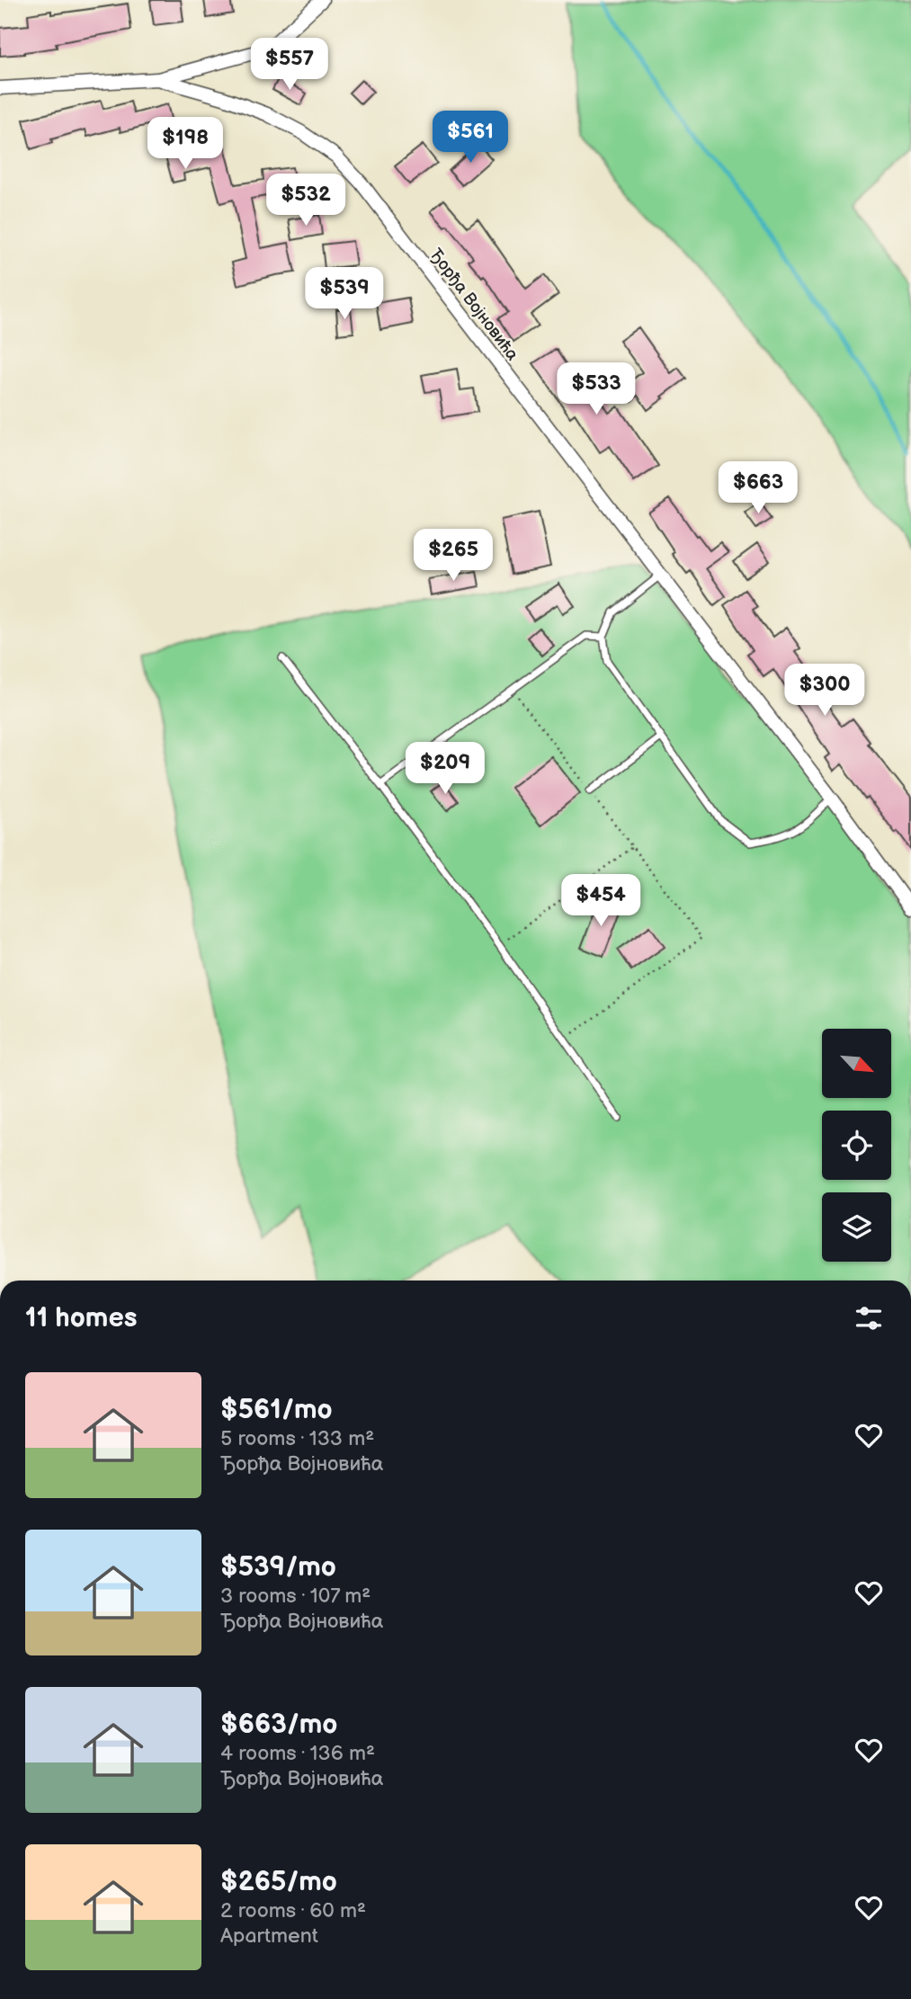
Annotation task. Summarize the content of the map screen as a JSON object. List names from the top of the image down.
{
  "streets": {
    "street": ["Ђорђа Војновића"]
  },
  "north": "bottom right",
  "page": {
    "price": [
      "$557",
      "$561",
      "$198",
      "$532",
      "$539",
      "$533",
      "$663",
      "$265",
      "$300",
      "$209",
      "$454"
    ],
    "heading": "11 homes",
    "list": [
      {
        "name": "$561/mo",
        "note": "5 rooms · 133 m² · Ђорђа Војновића"
      },
      {
        "name": "$539/mo",
        "note": "3 rooms · 107 m² · Ђорђа Војновића"
      },
      {
        "name": "$663/mo",
        "note": "4 rooms · 136 m² · Ђорђа Војновића"
      },
      {
        "name": "$265/mo",
        "note": "2 rooms · 60 m² · Apartment"
      }
    ]
  }
}
